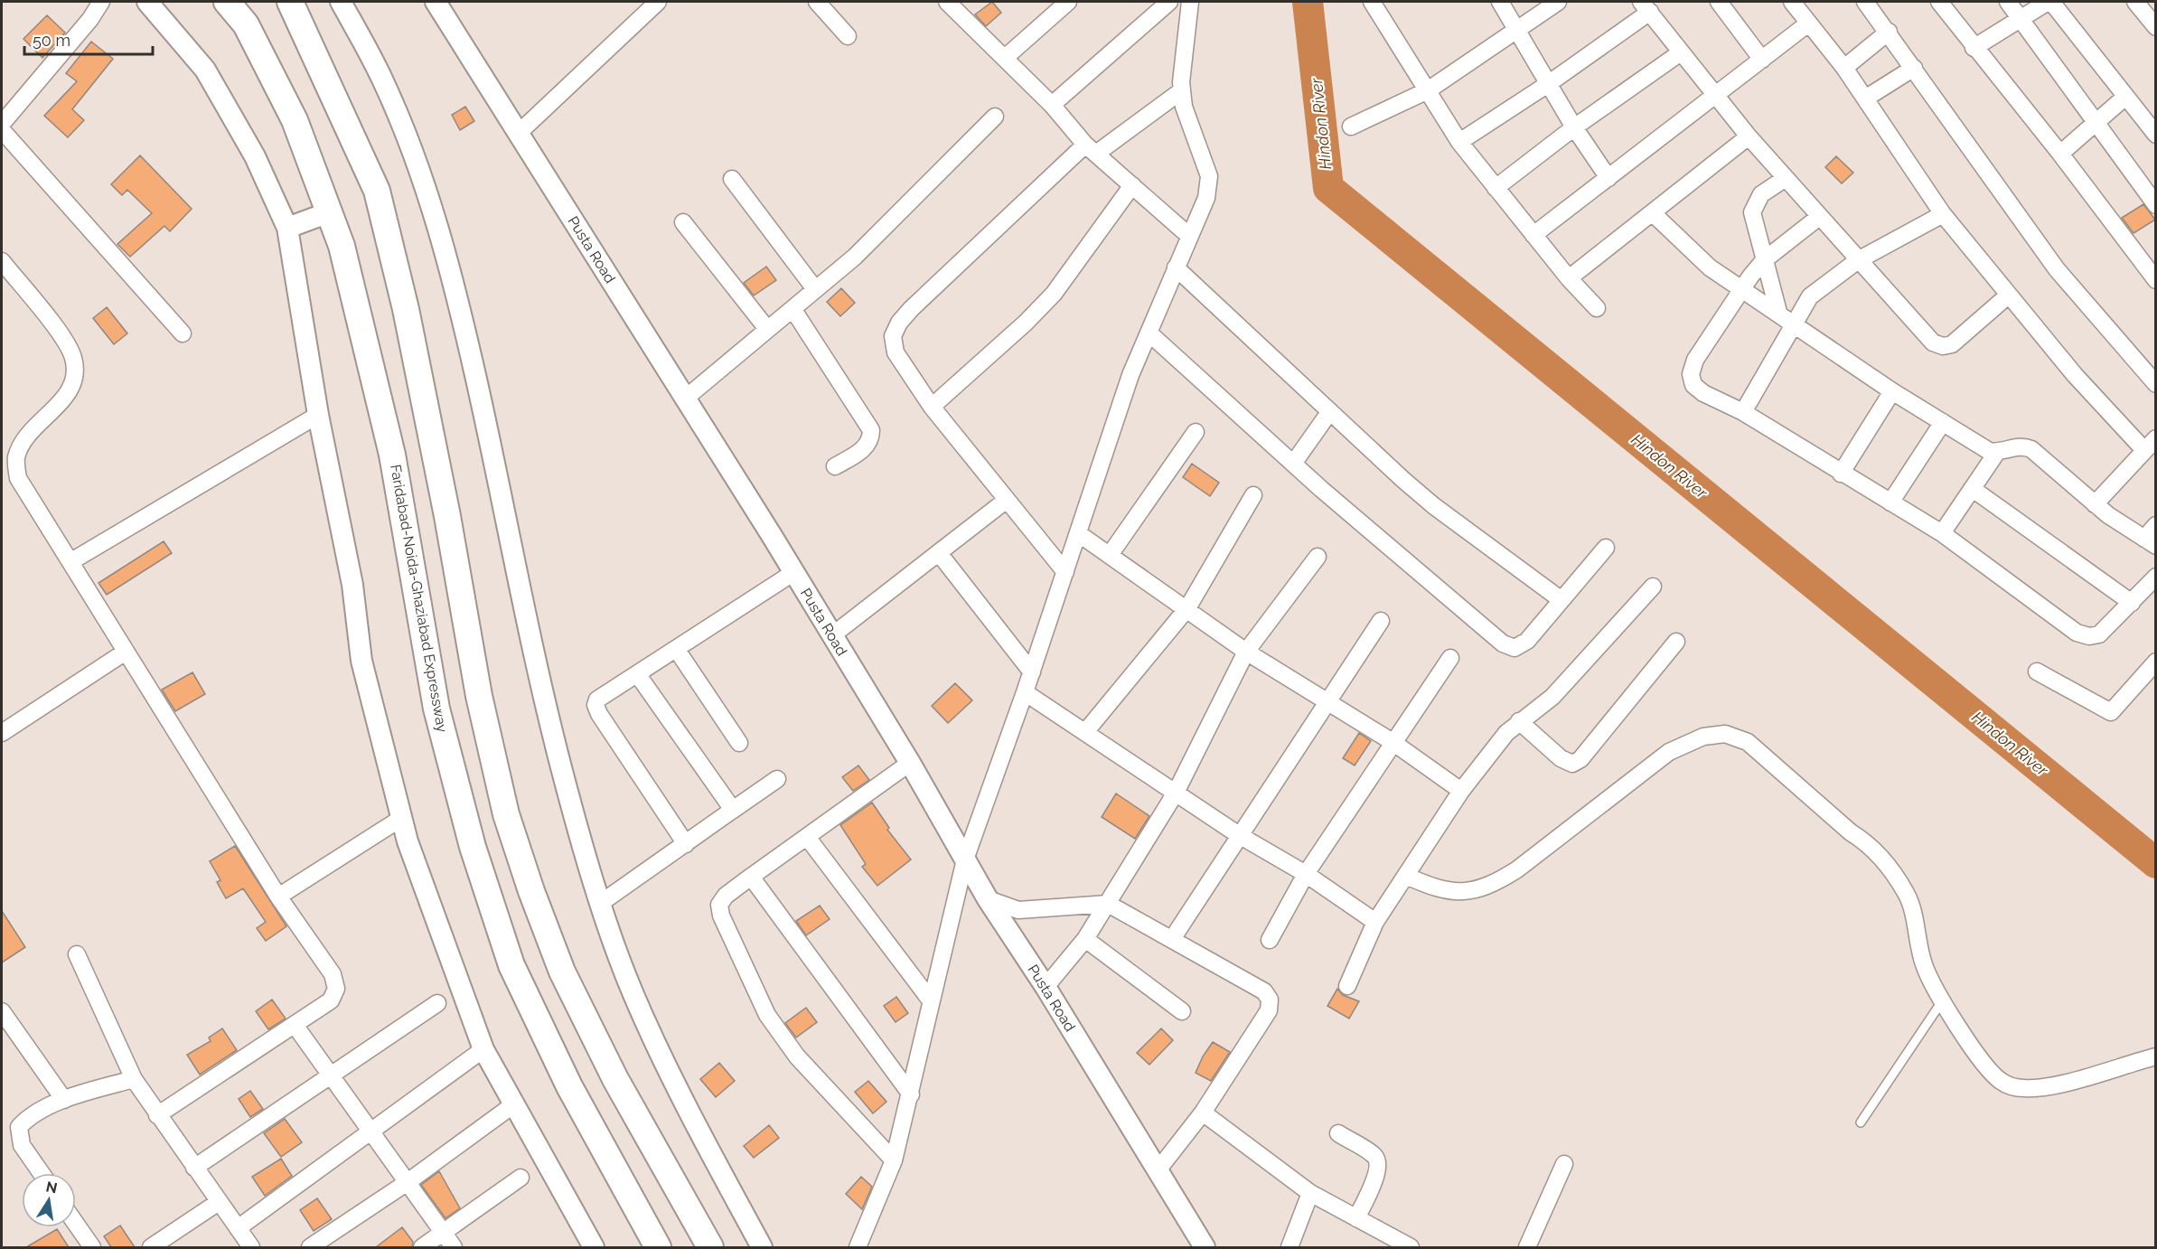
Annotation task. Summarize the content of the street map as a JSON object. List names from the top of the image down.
{
  "streets": {
    "main road": ["Faridabad-Noida-Ghaziabad Expressway"],
    "street": ["Pusta Road"]
  },
  "water": ["Hindon River"],
  "scale_bar": "50 m",
  "north": "top"
}
